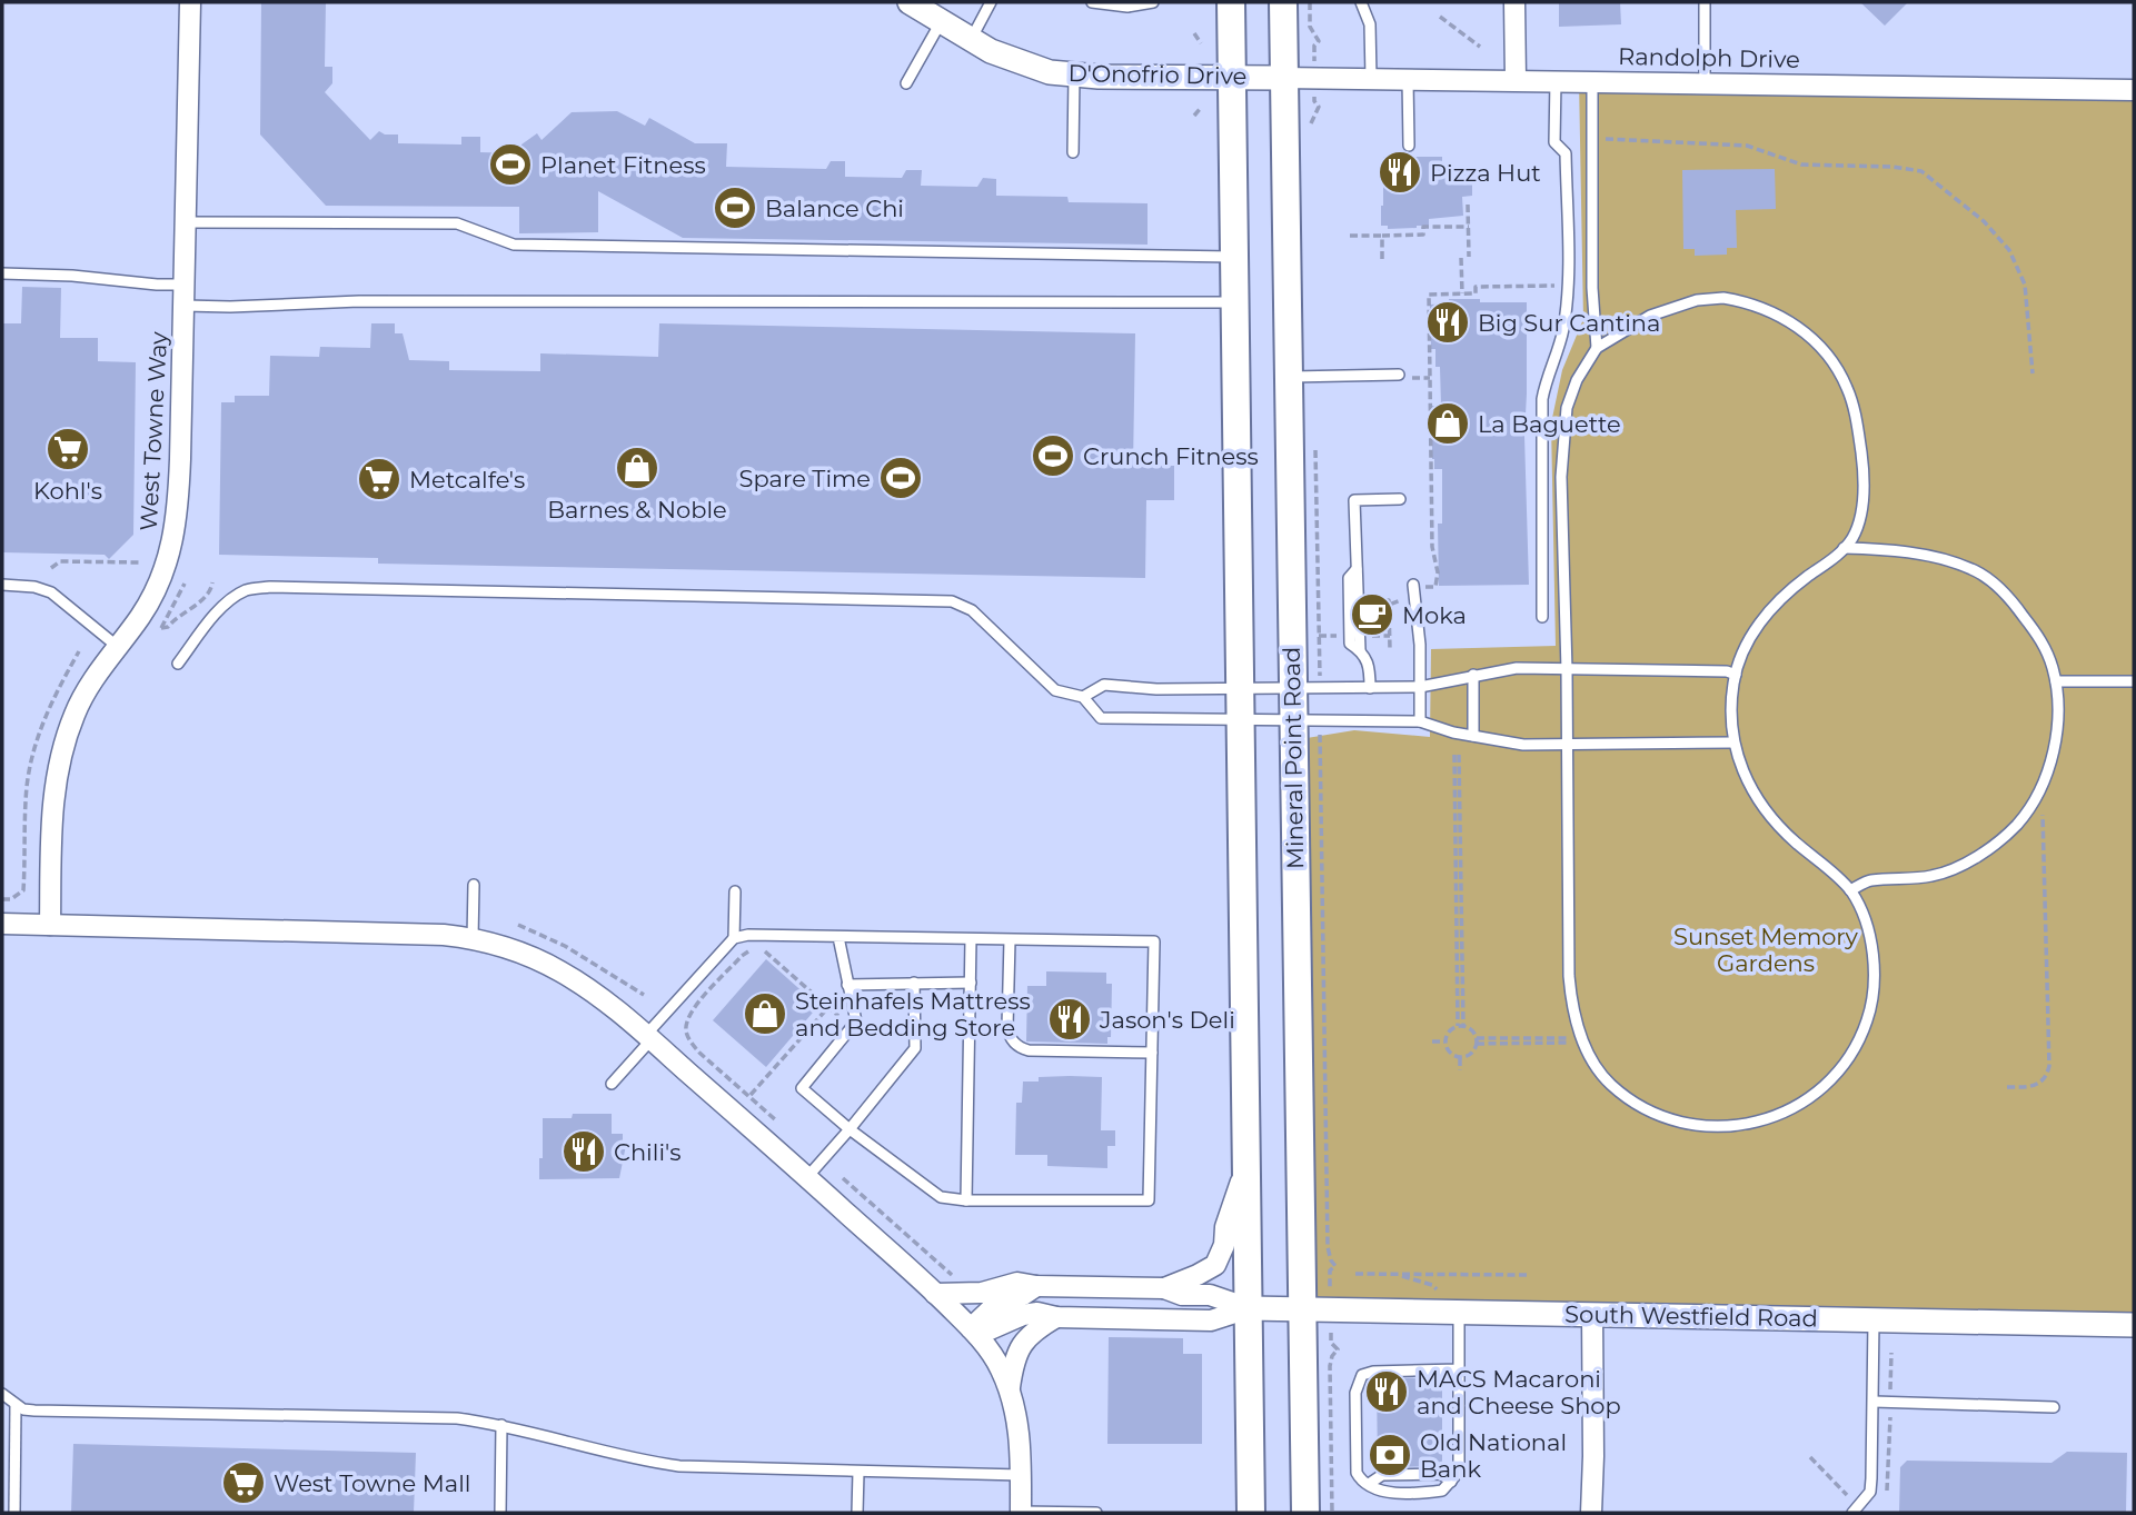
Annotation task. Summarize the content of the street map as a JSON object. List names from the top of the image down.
{
  "streets": {
    "main road": ["Mineral Point Road"],
    "street": [
      "Randolph Drive",
      "D'Onofrio Drive",
      "West Towne Way",
      "South Westfield Road"
    ]
  },
  "crossings": [
    ["Randolph Drive", "D'Onofrio Drive"],
    ["Randolph Drive", "Mineral Point Road"],
    ["D'Onofrio Drive", "Mineral Point Road"],
    ["Mineral Point Road", "South Westfield Road"]
  ],
  "parks": ["Sunset Memory Gardens"],
  "places": {
    "sports": [
      "Planet Fitness",
      "Balance Chi",
      "Crunch Fitness",
      "Spare Time"
    ],
    "restaurant": [
      "Pizza Hut",
      "Big Sur Cantina",
      "Jason's Deli",
      "Chili's",
      "MACS Macaroni and Cheese Shop"
    ],
    "shop": ["La Baguette", "Barnes & Noble", "Steinhafels Mattress and Bedding Store"],
    "supermarket": ["Kohl's", "Metcalfe's", "West Towne Mall"],
    "cafe": ["Moka"],
    "bank": ["Old National Bank"]
  }
}
